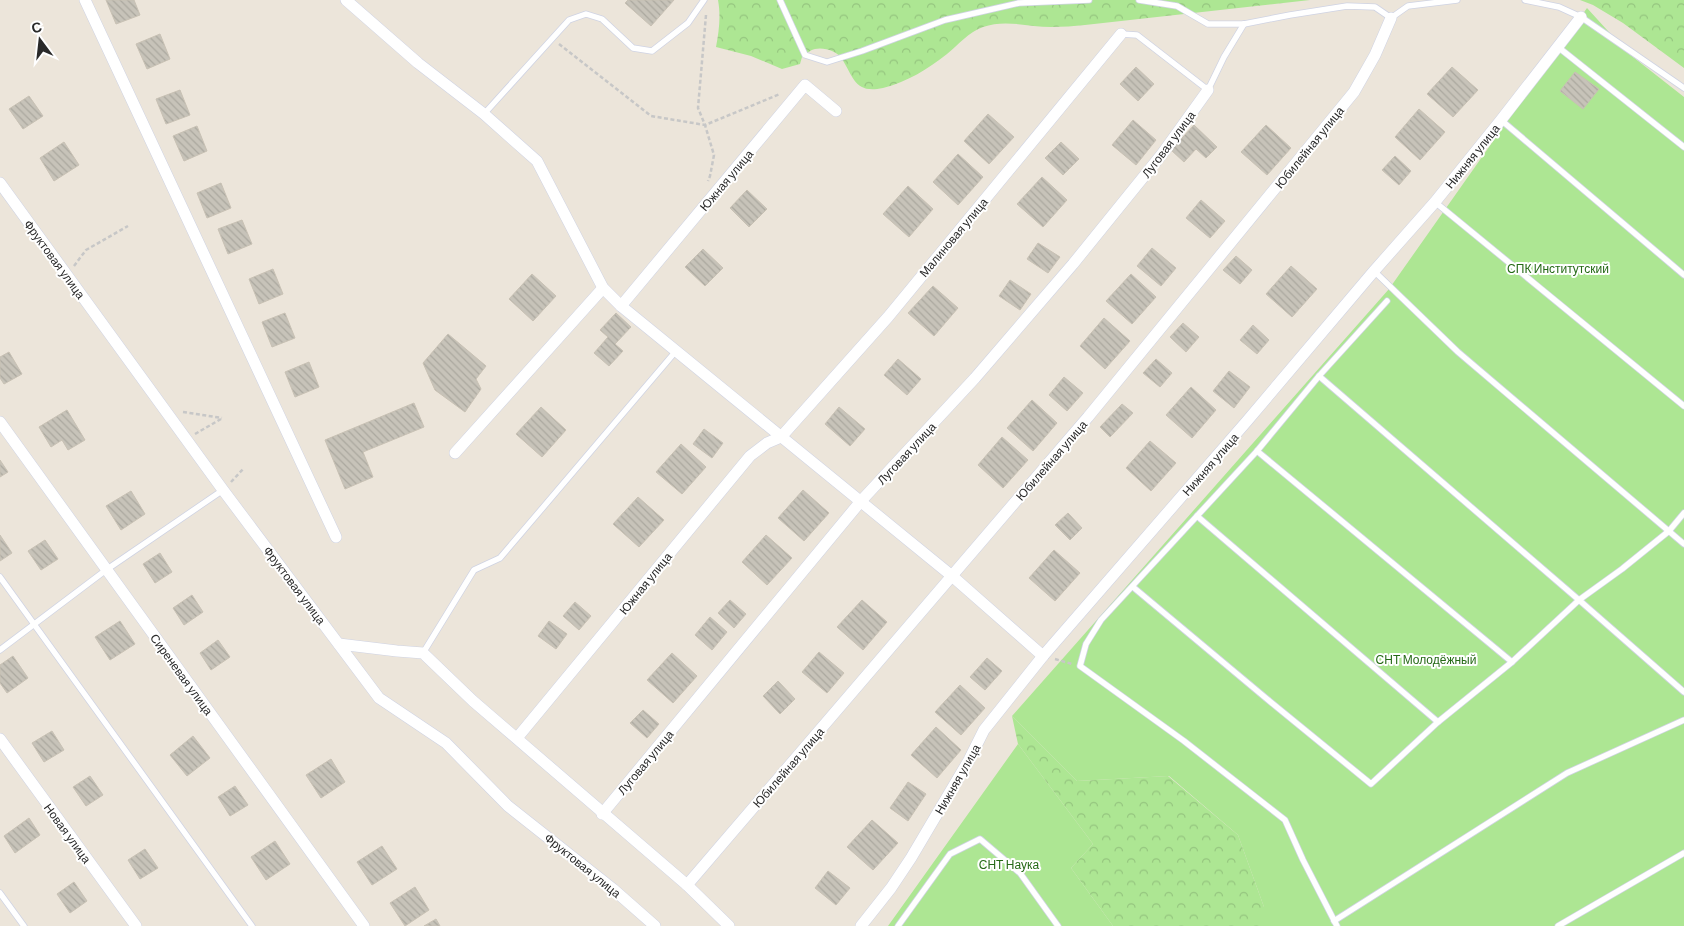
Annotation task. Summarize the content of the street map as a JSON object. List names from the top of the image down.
{
  "streets": {
    "street": [
      "Луговая улица",
      "Юбилейная улица",
      "Нижняя улица",
      "Южная улица",
      "Малиновая улица",
      "Фруктовая улица",
      "Сиреневая улица",
      "Новая улица"
    ]
  },
  "crossings": [
    ["Южная улица", "Малиновая улица"]
  ],
  "parks": ["СПК Институтский", "СНТ Молодёжный", "СНТ Наука"],
  "north": "top"
}
